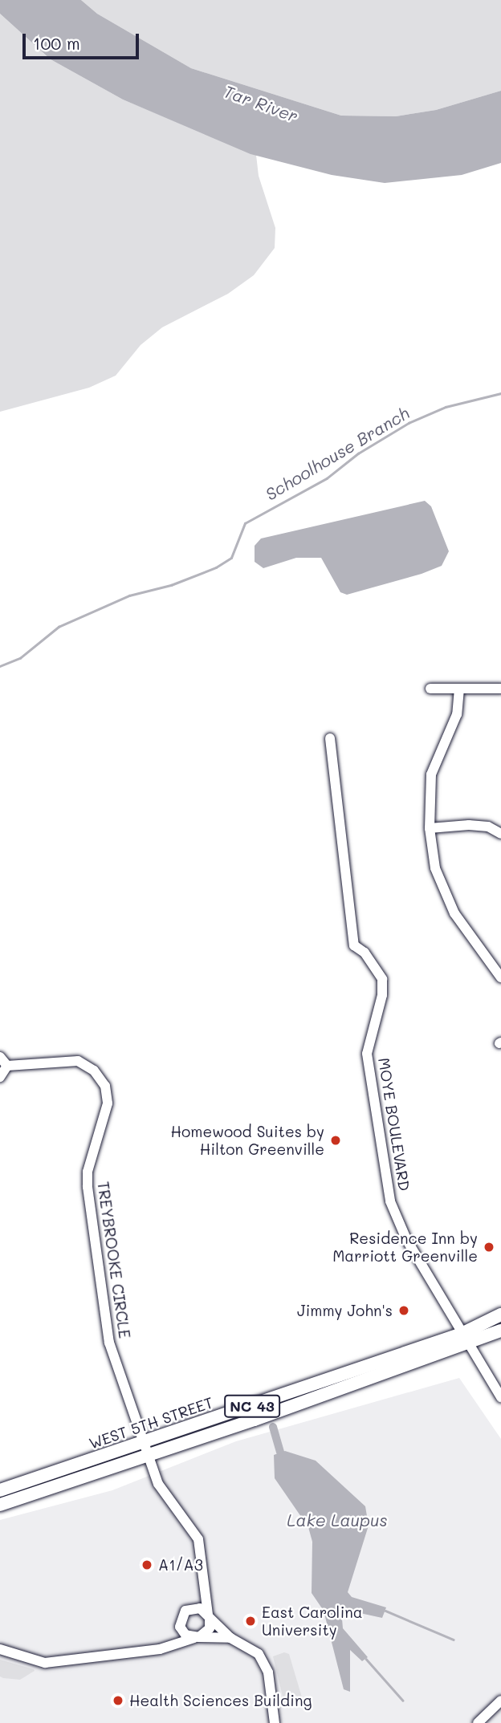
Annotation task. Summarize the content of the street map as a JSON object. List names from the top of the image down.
{
  "streets": {
    "main road": ["NC 43", "WEST 5TH STREET"],
    "street": ["MOYE BOULEVARD", "TREYBROOKE CIRCLE"]
  },
  "crossings": [
    ["MOYE BOULEVARD", "WEST 5TH STREET"],
    ["TREYBROOKE CIRCLE", "WEST 5TH STREET"]
  ],
  "water": ["Tar River", "Schoolhouse Branch", "Lake Laupus"],
  "places": [
    "Homewood Suites by Hilton Greenville",
    "Residence Inn by Marriott Greenville",
    "Jimmy John's",
    "A1/A3",
    "East Carolina University",
    "Health Sciences Building"
  ],
  "scale_bar": "100 m"
}
